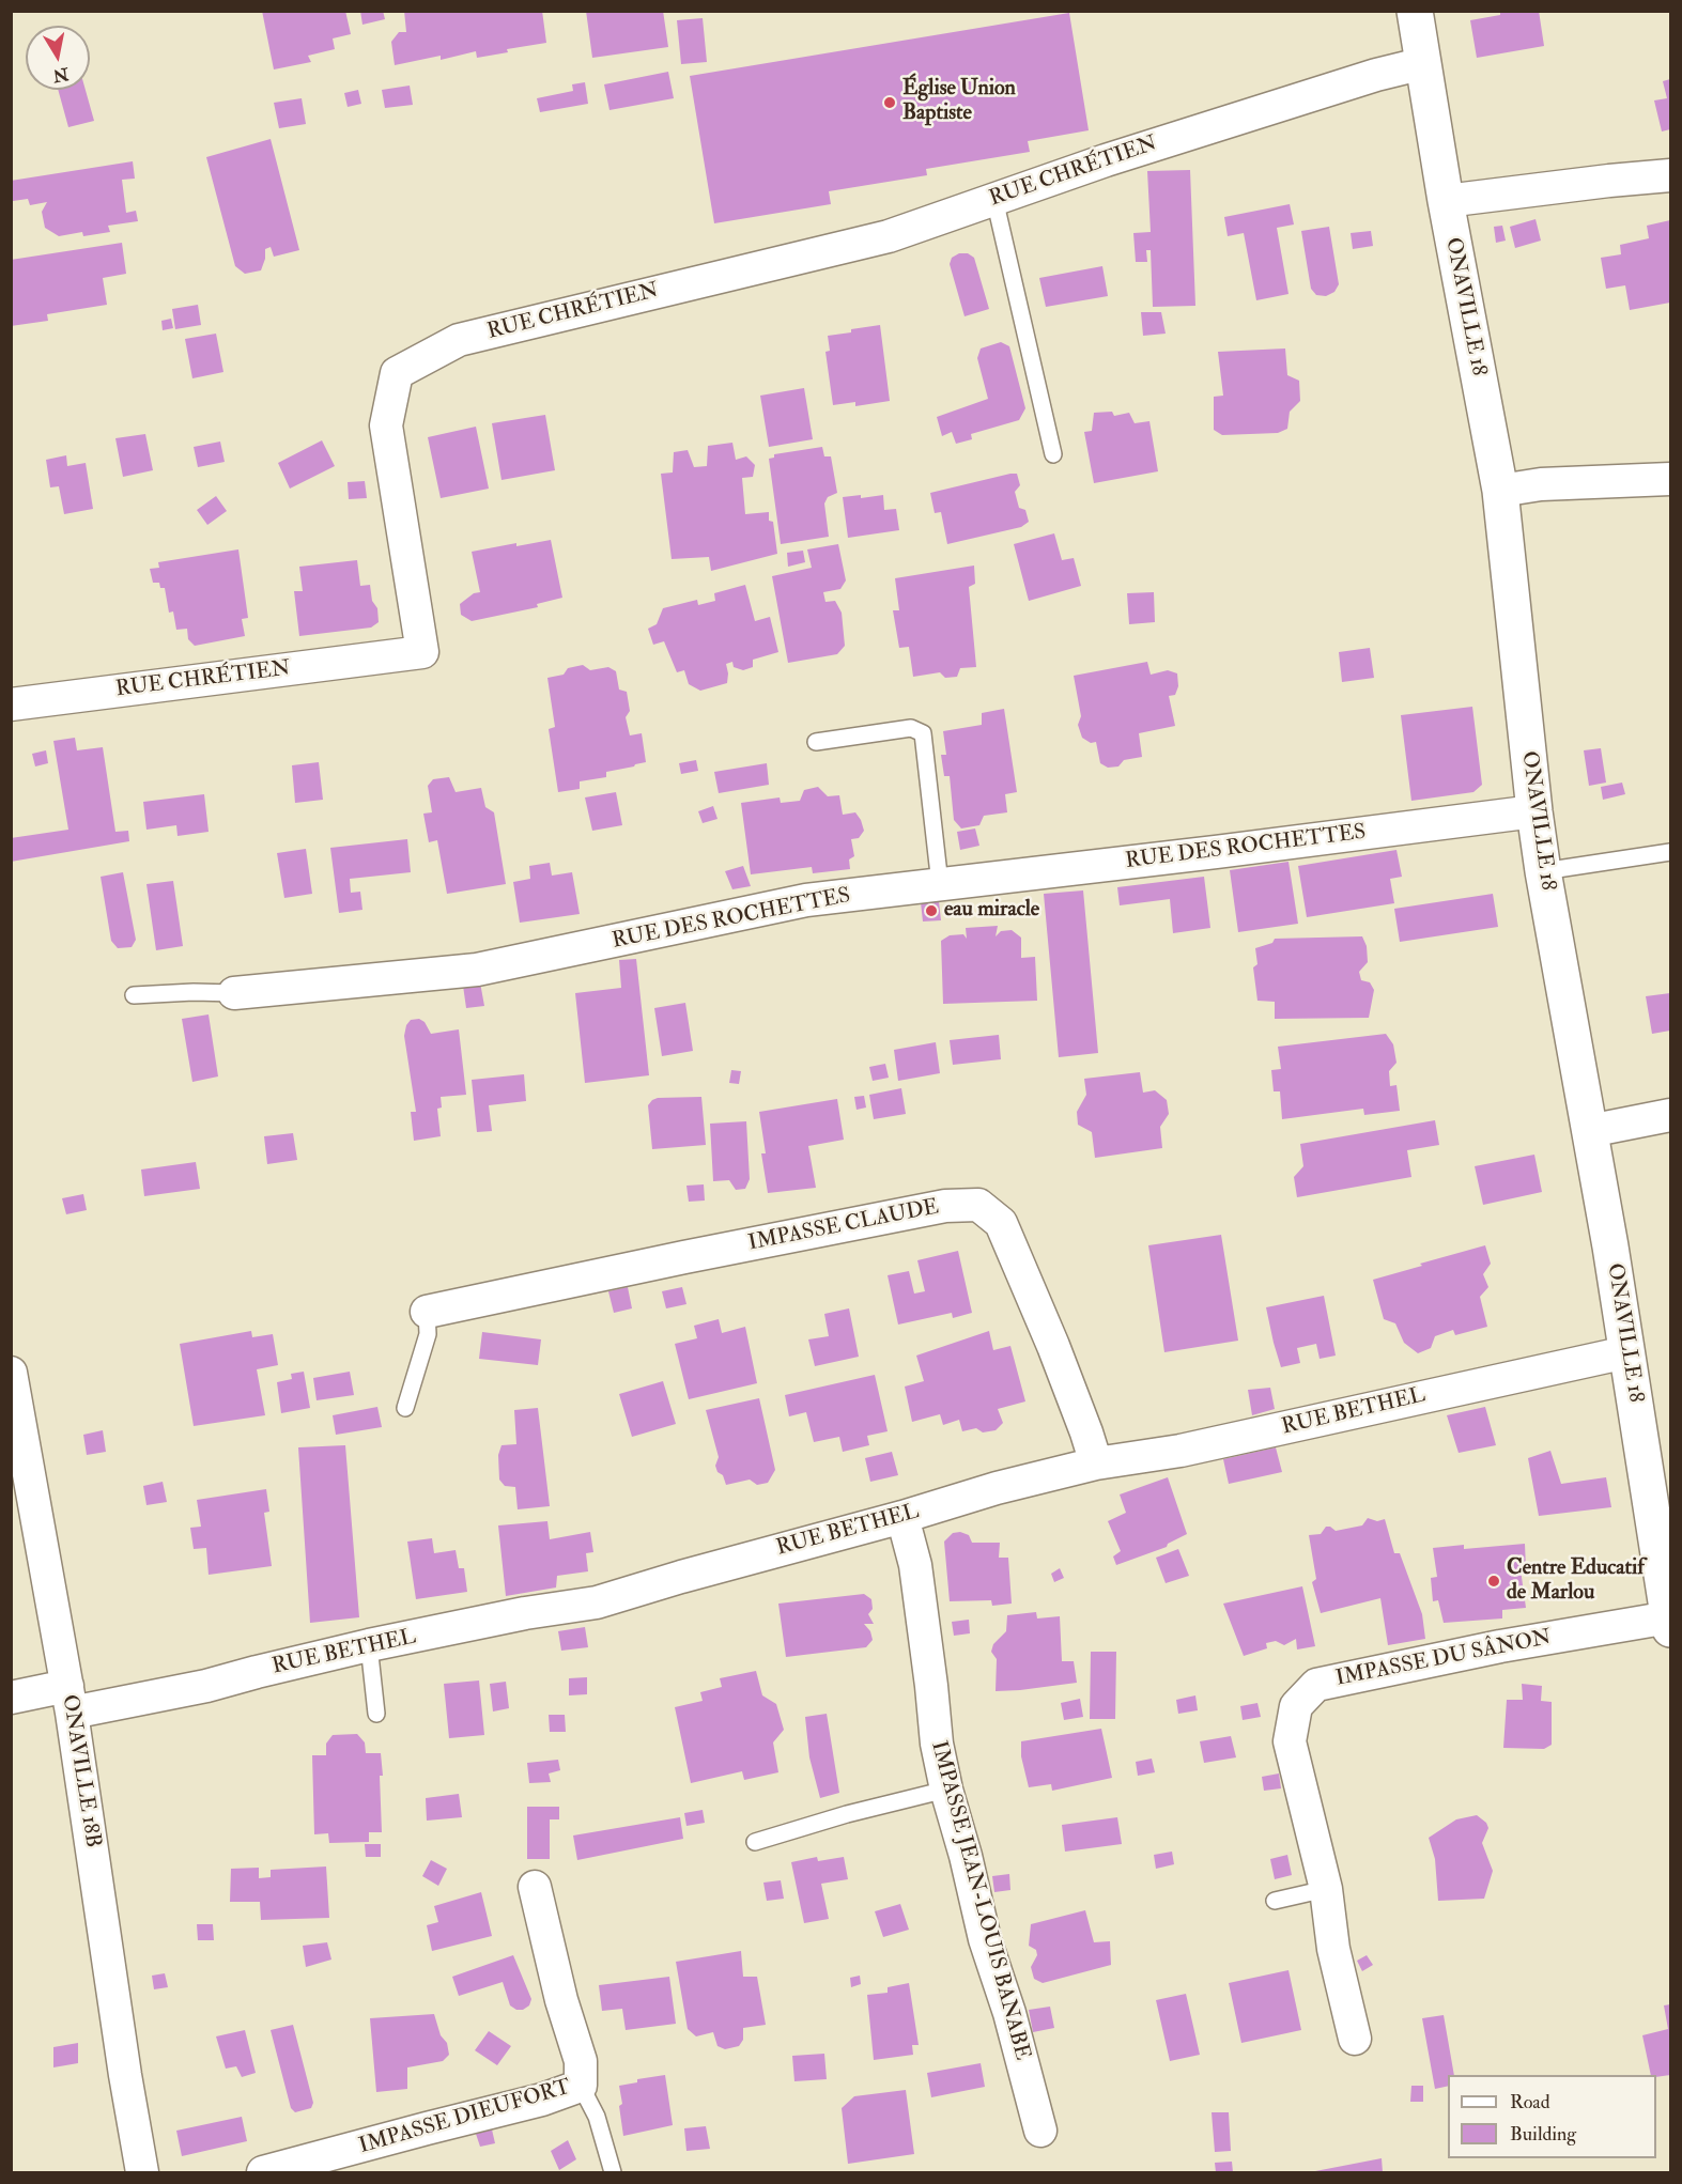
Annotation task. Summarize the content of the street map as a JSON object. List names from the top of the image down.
{
  "streets": {
    "street": [
      "RUE CHRÉTIEN",
      "ONAVILLE 18",
      "RUE DES ROCHETTES",
      "IMPASSE CLAUDE",
      "RUE BETHEL",
      "IMPASSE DU SÂNON",
      "ONAVILLE 18B",
      "IMPASSE JEAN-LOUIS BANABE",
      "IMPASSE DIEUFORT"
    ]
  },
  "crossings": [
    ["RUE CHRÉTIEN", "ONAVILLE 18"],
    ["ONAVILLE 18", "RUE DES ROCHETTES"],
    ["ONAVILLE 18", "RUE BETHEL"],
    ["ONAVILLE 18", "IMPASSE DU SÂNON"],
    ["IMPASSE CLAUDE", "RUE BETHEL"],
    ["RUE BETHEL", "ONAVILLE 18B"],
    ["RUE BETHEL", "IMPASSE JEAN-LOUIS BANABE"]
  ],
  "places": ["Église Union Baptiste", "eau miracle", "Centre Educatif de Marlou"],
  "legend": ["Road", "Building"],
  "north": "bottom"
}
